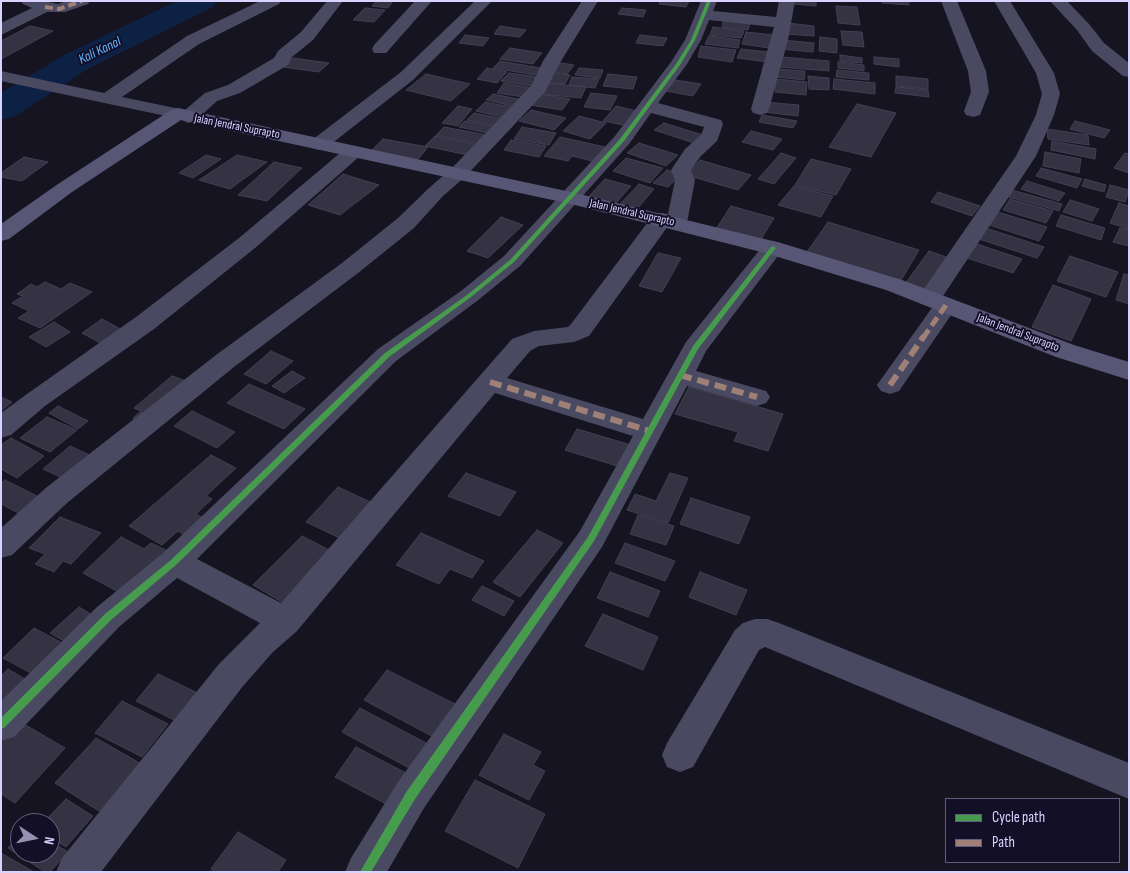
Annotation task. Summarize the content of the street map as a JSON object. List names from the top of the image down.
{
  "streets": {
    "main road": ["Jalan Jendral Suprapto"]
  },
  "water": ["Kali Kanal"],
  "legend": ["Cycle path", "Path"],
  "north": "right"
}
